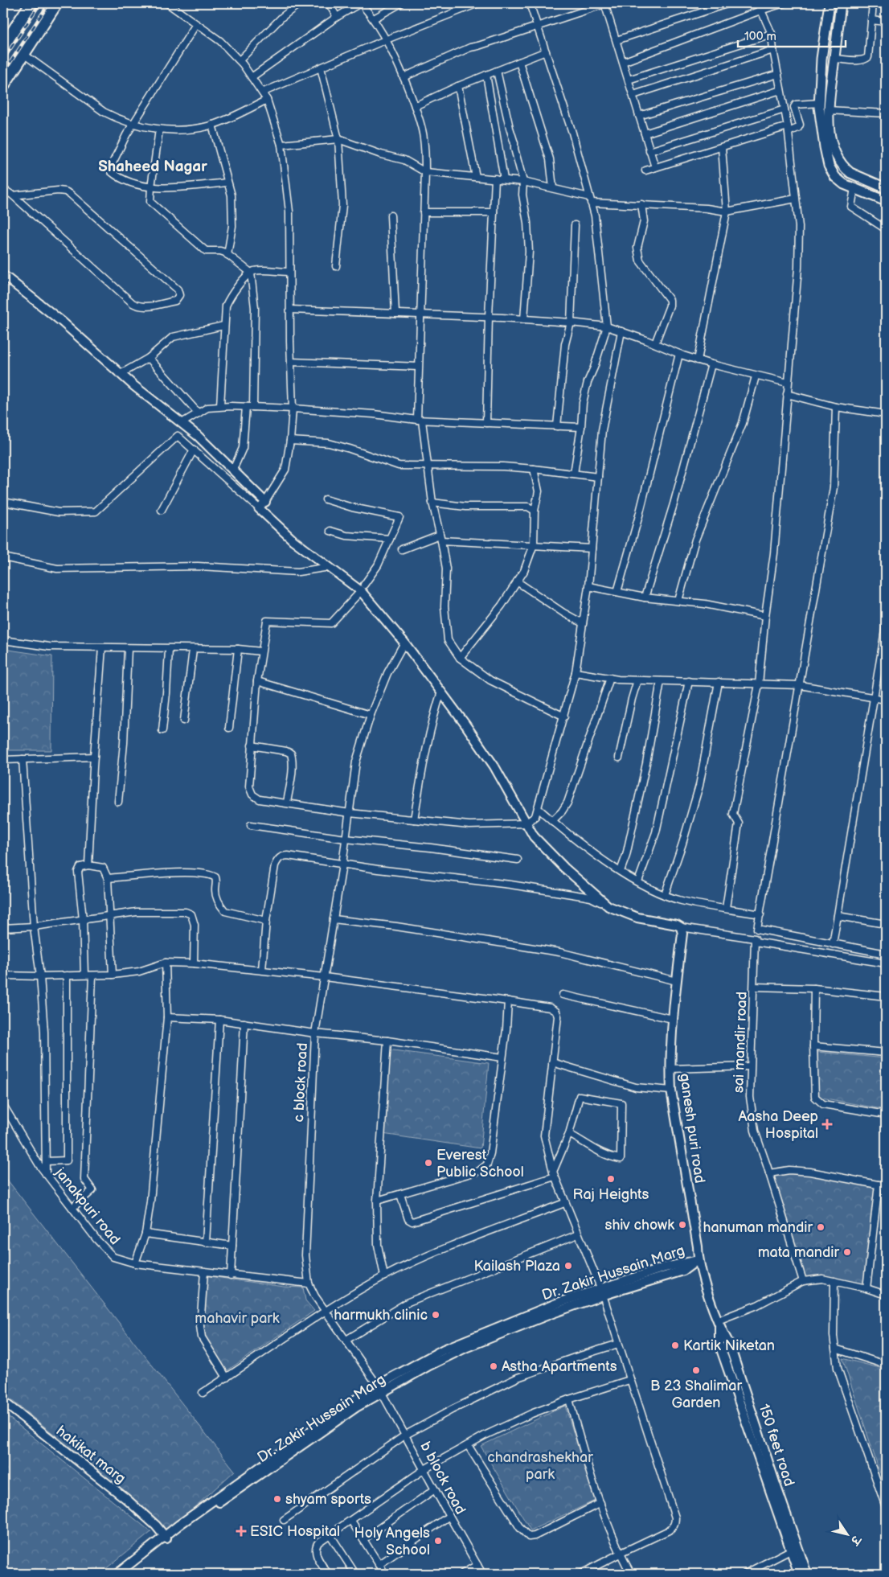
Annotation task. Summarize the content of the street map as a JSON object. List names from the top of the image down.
{
  "streets": {
    "street": [
      "sai mandir road",
      "c block road",
      "ganesh puri road",
      "janakpuri road",
      "Dr. Zakir Hussain Marg",
      "150 feet road",
      "hakikat marg",
      "b block road"
    ]
  },
  "crossings": [
    ["c block road", "janakpuri road"],
    ["c block road", "Dr. Zakir Hussain Marg"],
    ["c block road", "b block road"],
    ["ganesh puri road", "Dr. Zakir Hussain Marg"],
    ["ganesh puri road", "150 feet road"],
    ["Dr. Zakir Hussain Marg", "150 feet road"],
    ["Dr. Zakir Hussain Marg", "hakikat marg"],
    ["Dr. Zakir Hussain Marg", "b block road"]
  ],
  "districts": ["Shaheed Nagar"],
  "parks": ["mahavir park", "chandrashekhar park"],
  "places": {
    "health": ["Aasha Deep Hospital", "ESIC Hospital"],
    "other": [
      "Everest Public School",
      "Raj Heights",
      "shiv chowk",
      "hanuman mandir",
      "mata mandir",
      "Kailash Plaza",
      "harmukh clinic",
      "Kartik Niketan",
      "Astha Apartments",
      "B 23 Shalimar Garden",
      "shyam sports",
      "Holy Angels School"
    ]
  },
  "scale_bar": "100 m",
  "north": "bottom right"
}
